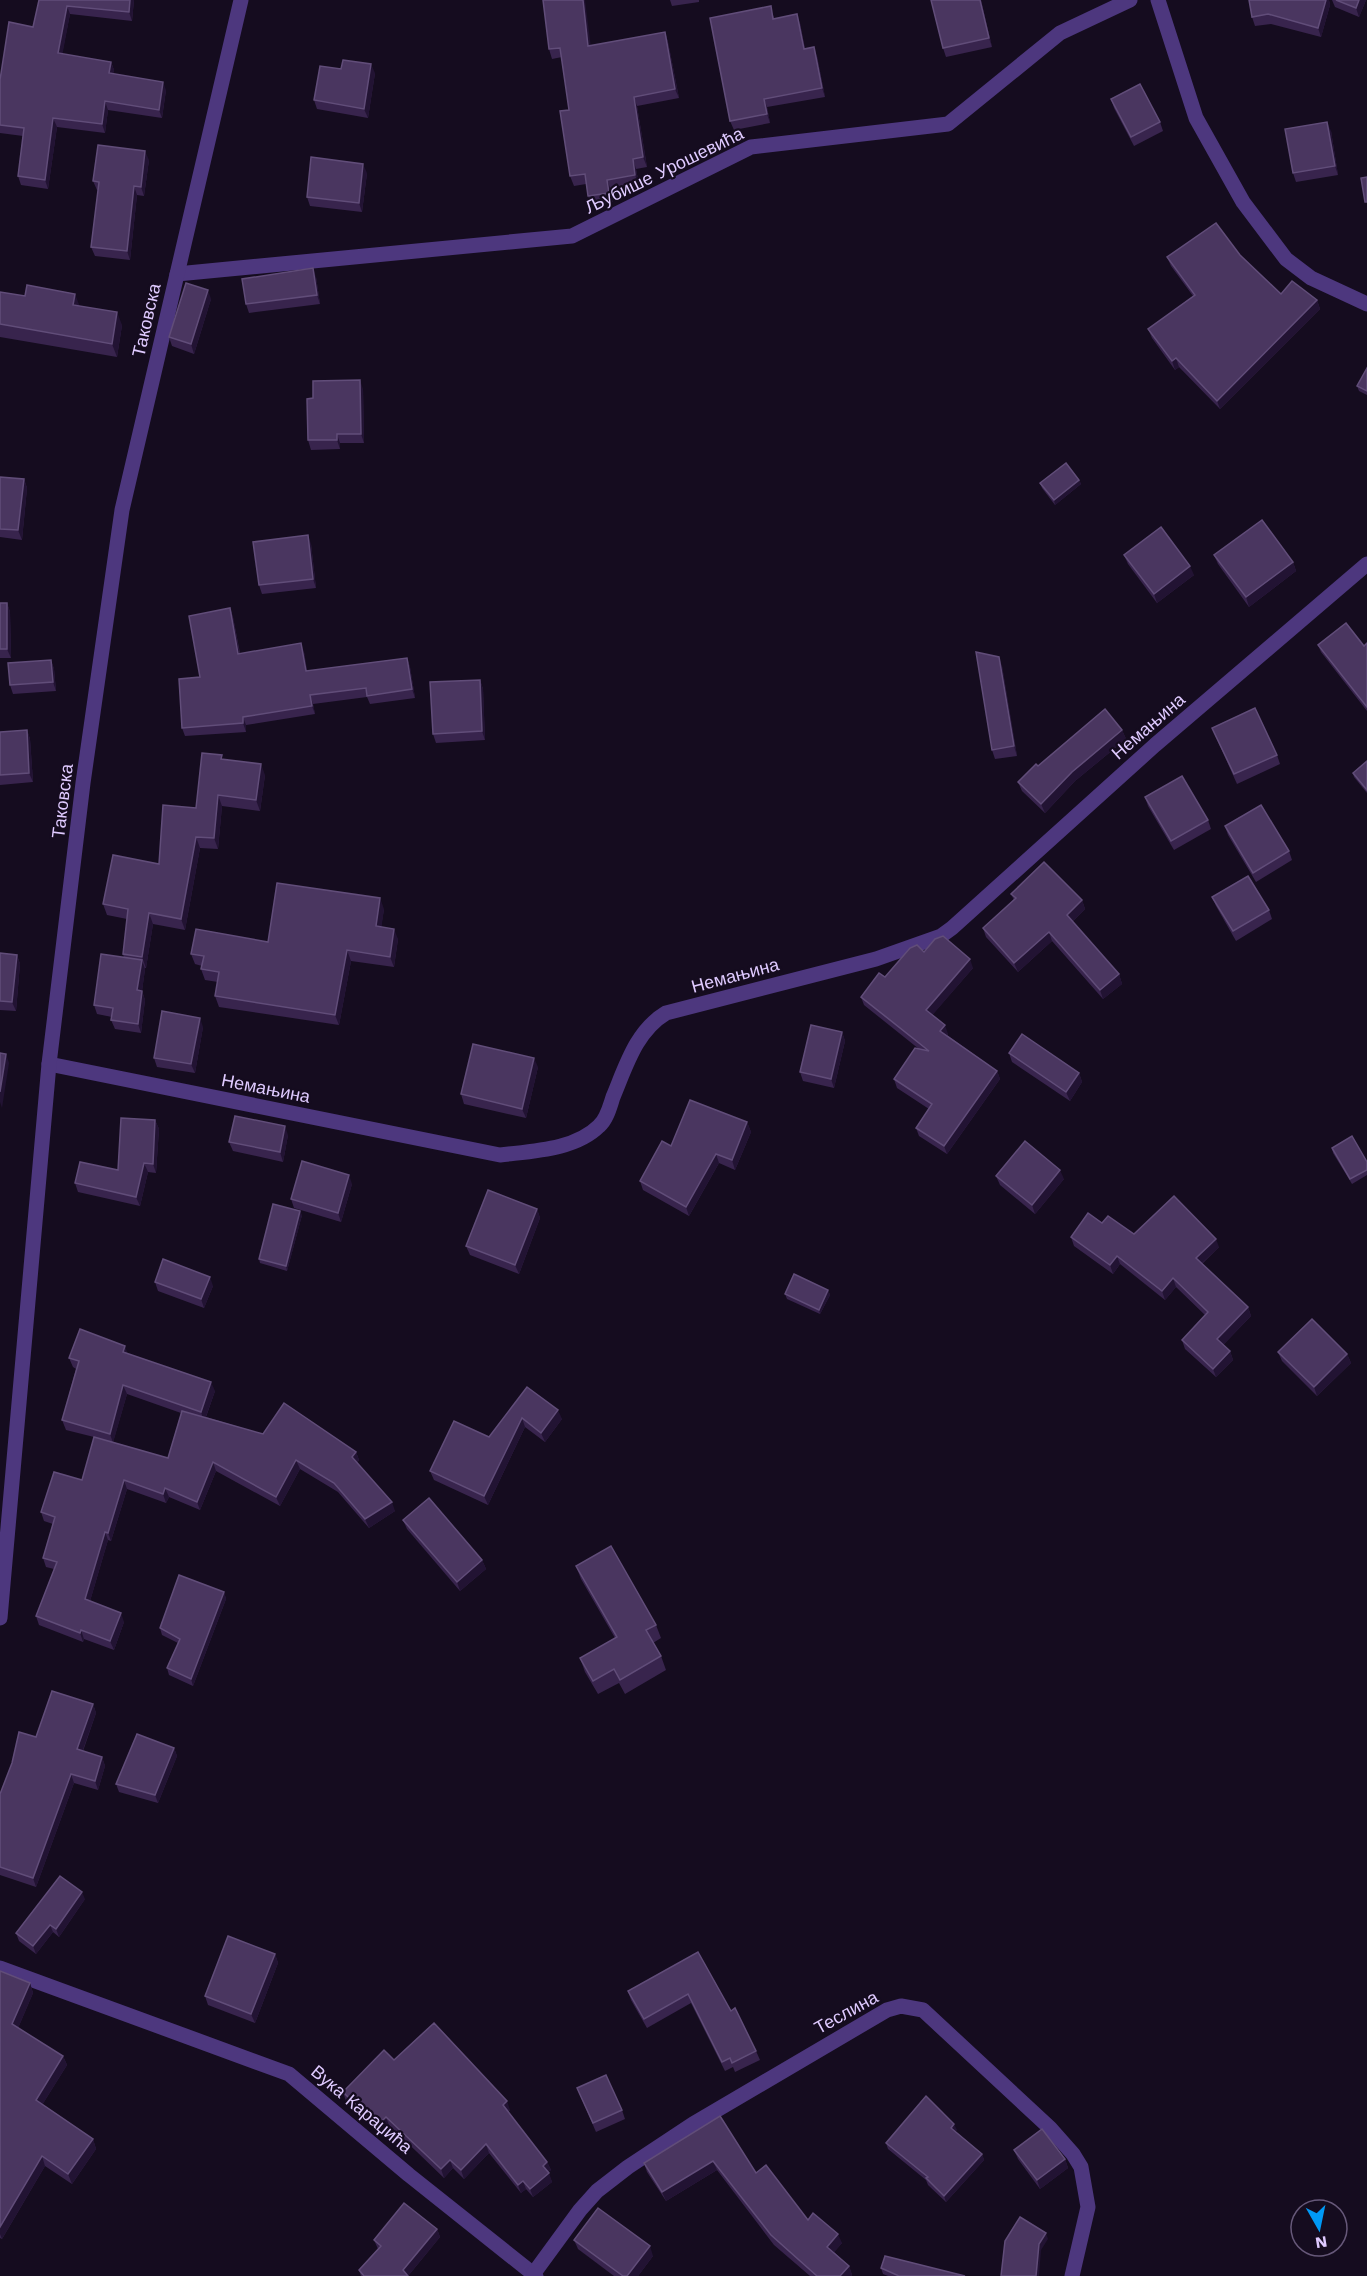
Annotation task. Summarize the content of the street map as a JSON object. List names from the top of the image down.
{
  "streets": {
    "street": [
      "Љубише Урошевића",
      "Таковска",
      "Немањина",
      "Теслина",
      "Вука Караџића"
    ]
  },
  "crossings": [
    ["Љубише Урошевића", "Таковска"],
    ["Таковска", "Немањина"],
    ["Теслина", "Вука Караџића"]
  ],
  "north": "bottom"
}
